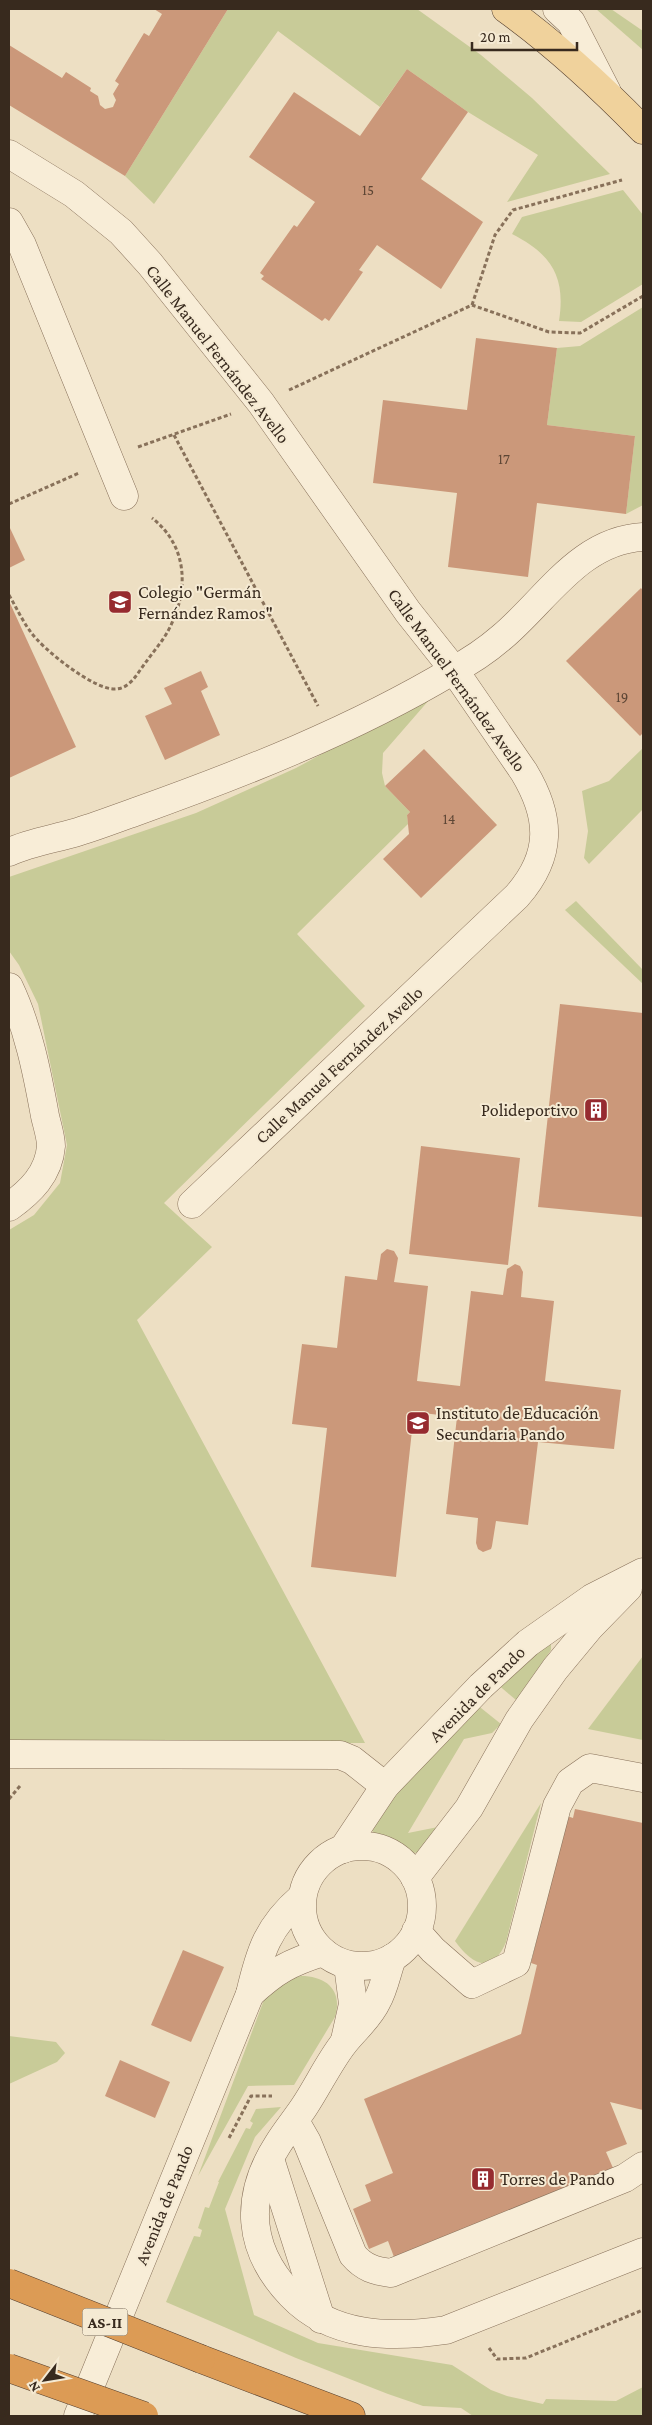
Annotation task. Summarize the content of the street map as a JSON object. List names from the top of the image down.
{
  "streets": {
    "highway": ["AS-II"],
    "street": ["Calle Manuel Fernández Avello", "Avenida de Pando"]
  },
  "places": {
    "school or university": ["Colegio \"Germán Fernández Ramos\"", "Instituto de Educación Secundaria Pando"],
    "building": ["Polideportivo", "Torres de Pando"]
  },
  "house_numbers": [
    "15",
    "17",
    "19",
    "14"
  ],
  "scale_bar": "20 m",
  "north": "bottom left"
}
